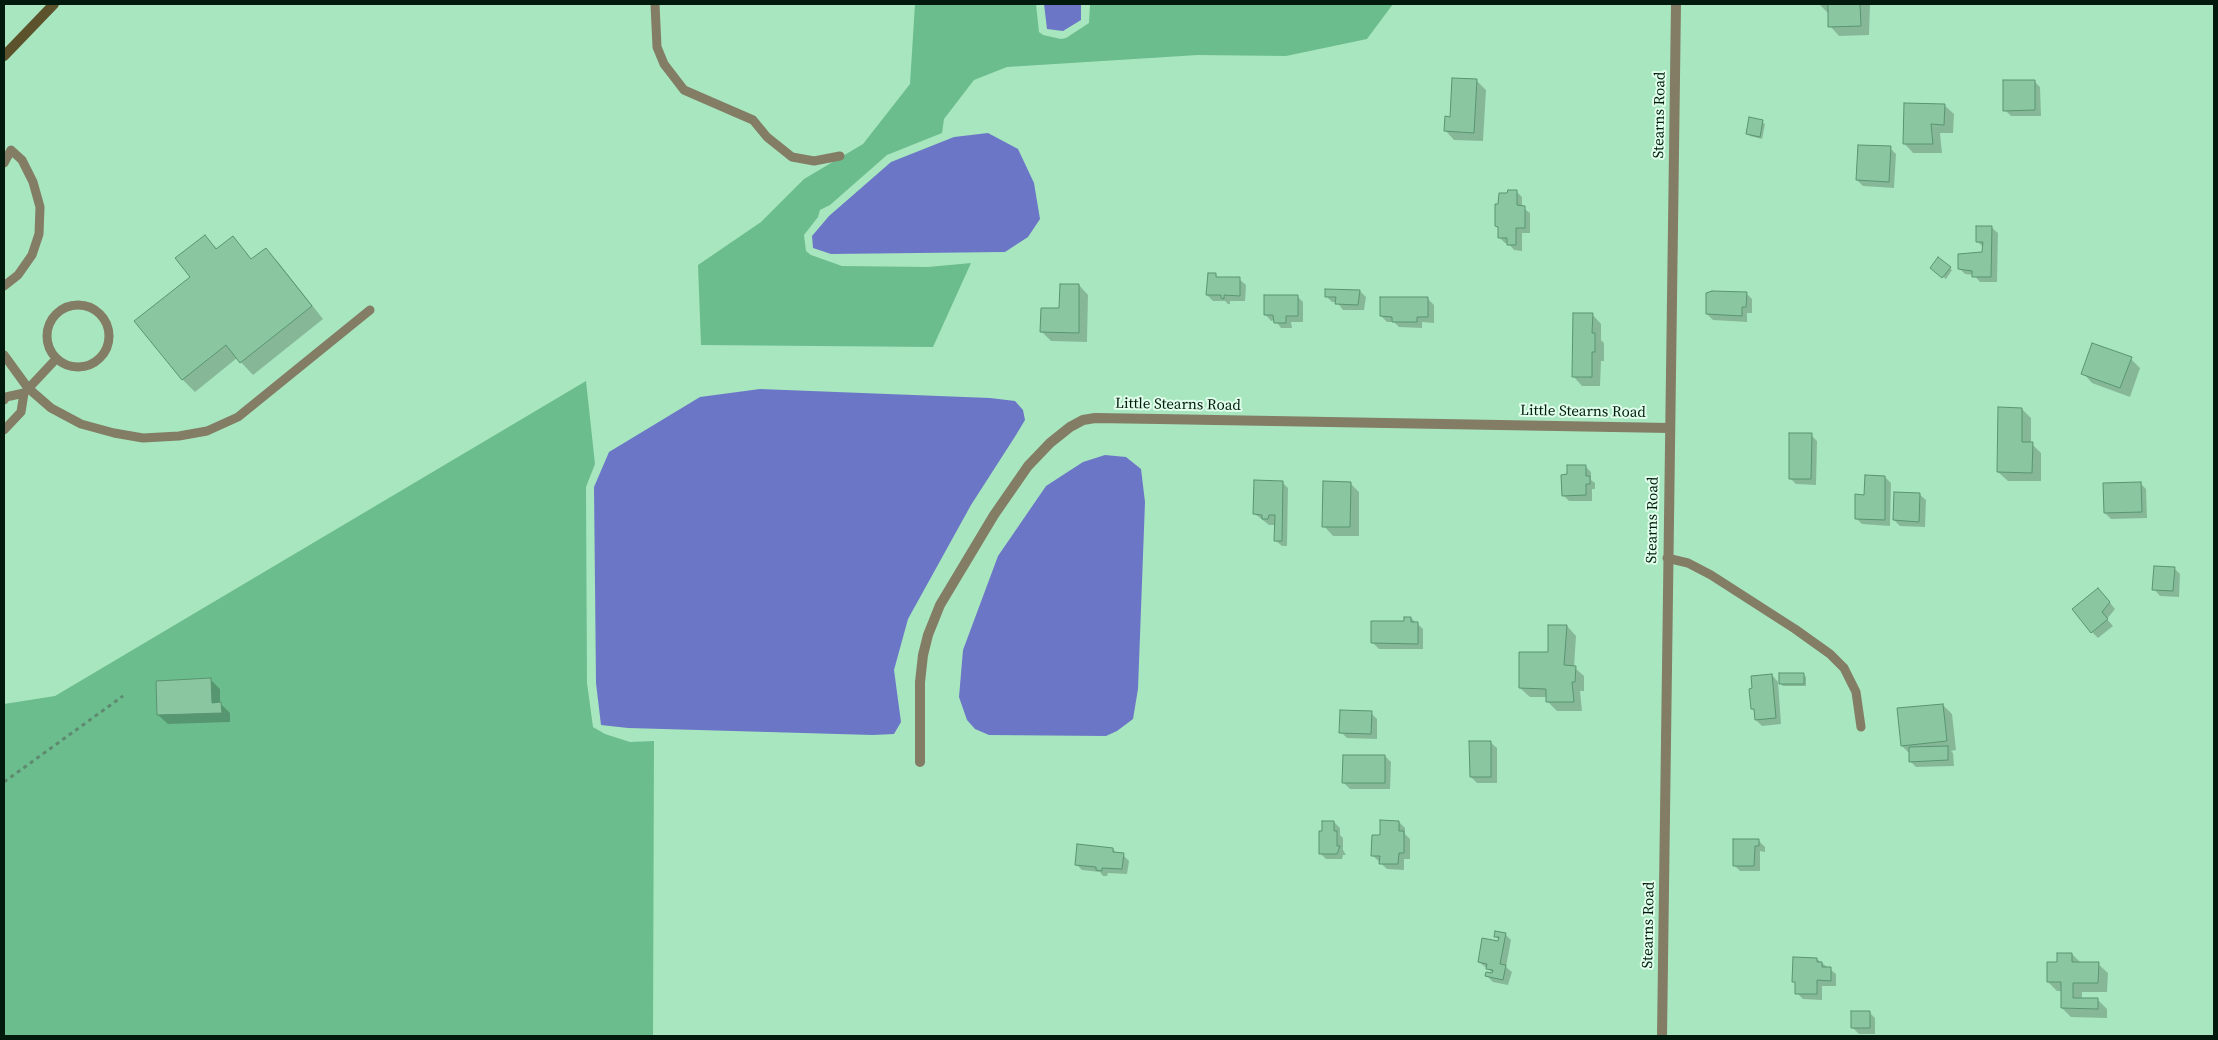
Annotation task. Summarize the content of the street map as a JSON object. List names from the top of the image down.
{
  "streets": {
    "street": ["Stearns Road", "Little Stearns Road"]
  },
  "crossings": [
    ["Stearns Road", "Little Stearns Road"]
  ]
}
